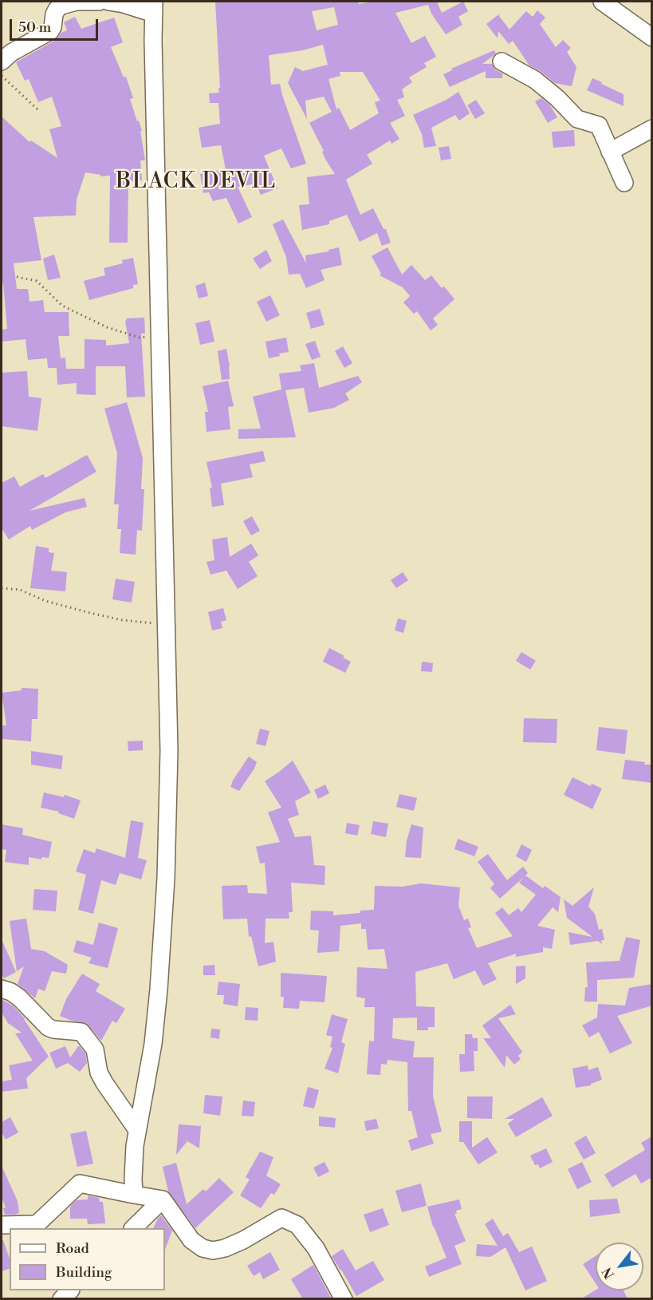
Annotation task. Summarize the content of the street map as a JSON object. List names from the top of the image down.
{
  "districts": ["BLACK DEVIL"],
  "legend": ["Road", "Building"],
  "scale_bar": "50 m",
  "north": "bottom left"
}
